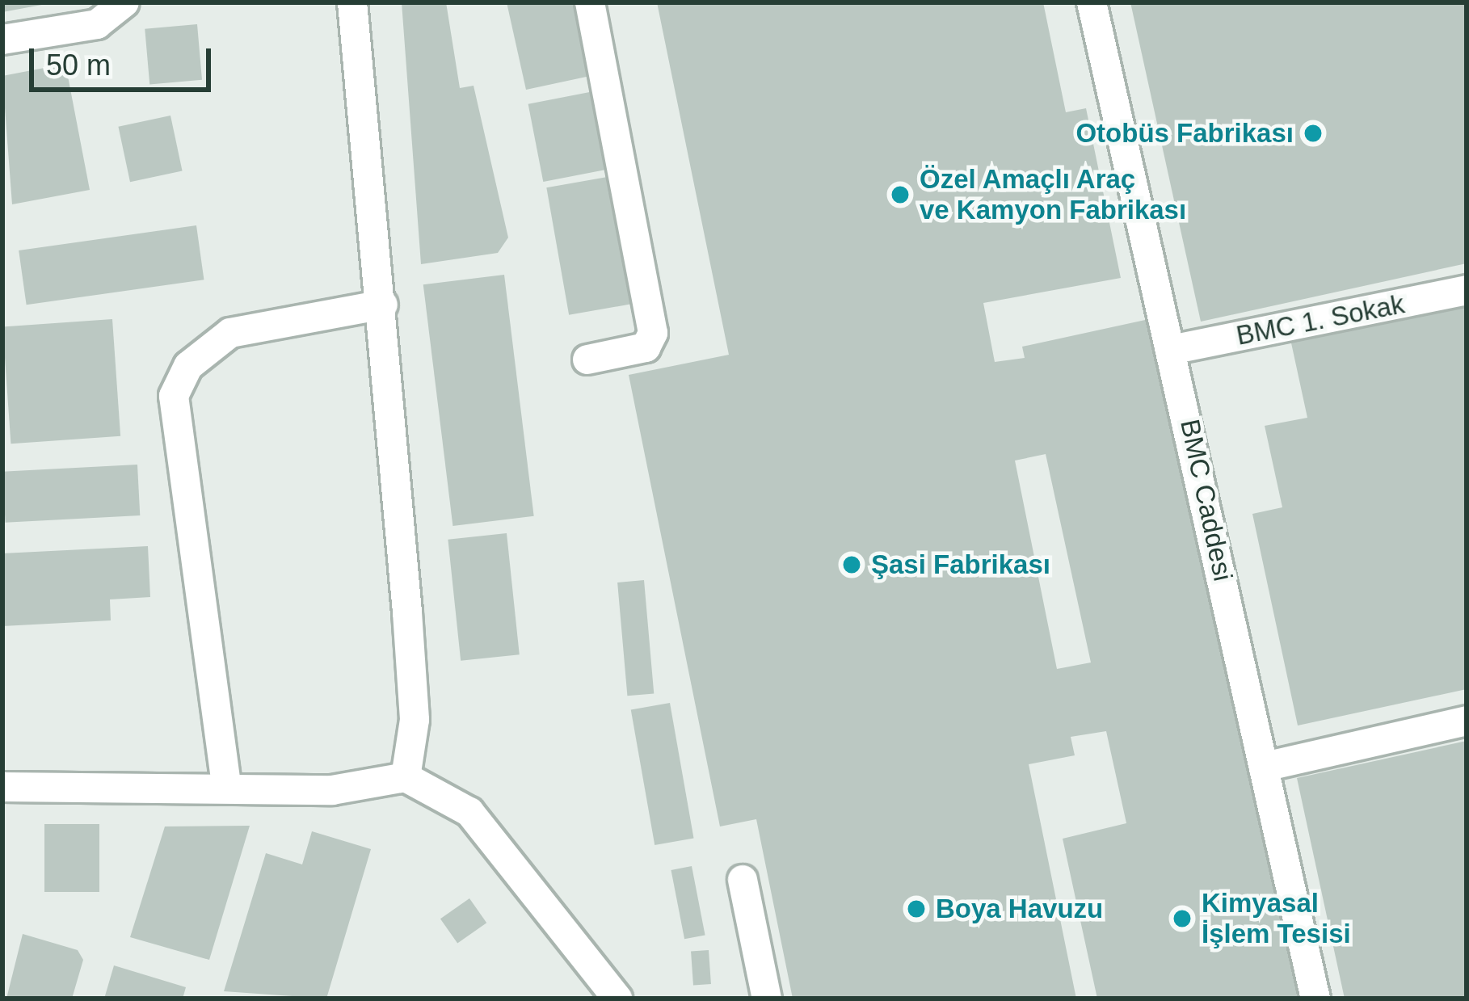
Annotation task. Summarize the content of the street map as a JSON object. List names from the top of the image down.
{
  "streets": {
    "street": ["BMC 1. Sokak", "BMC Caddesi"]
  },
  "crossings": [
    ["BMC 1. Sokak", "BMC Caddesi"]
  ],
  "places": [
    "Otobüs Fabrikası",
    "Özel Amaçlı Araç ve Kamyon Fabrikası",
    "Şasi Fabrikası",
    "Boya Havuzu",
    "Kimyasal İşlem Tesisi"
  ],
  "scale_bar": "50 m"
}
